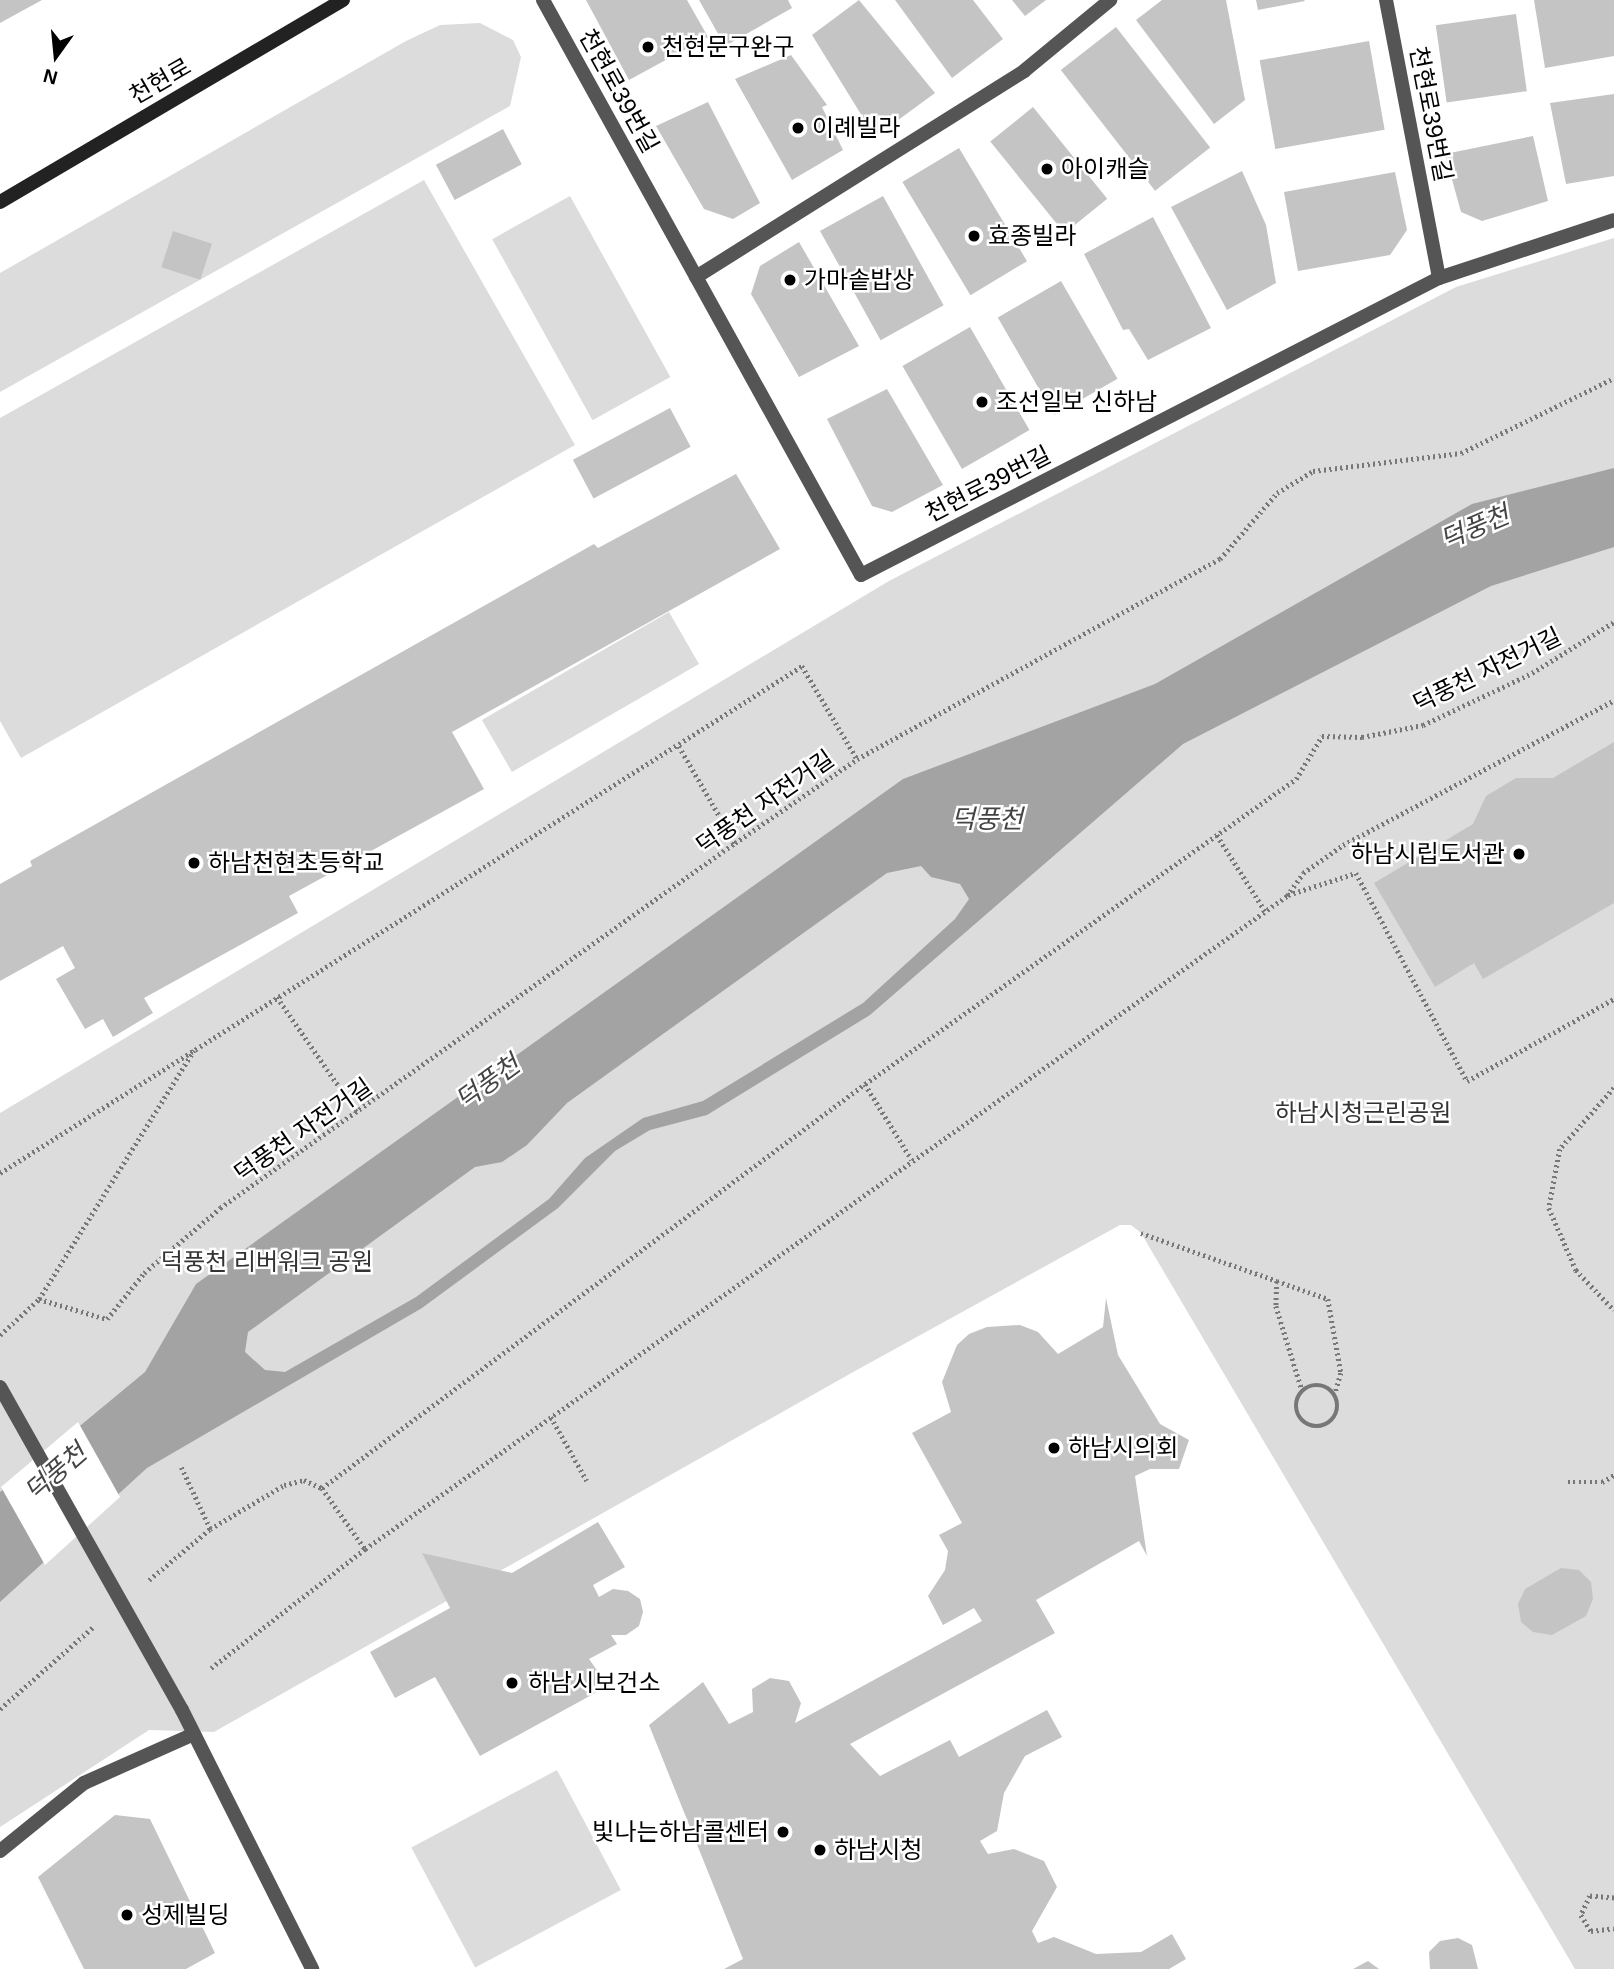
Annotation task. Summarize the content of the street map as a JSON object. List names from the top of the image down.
{
  "streets": {
    "main road": ["천현로"],
    "street": ["천현로39번길"],
    "path": ["덕풍천 자전거길"]
  },
  "water": ["덕풍천"],
  "parks": ["하남시청근린공원", "덕풍천 리버워크 공원"],
  "places": [
    "천현문구완구",
    "이례빌라",
    "아이캐슬",
    "효종빌라",
    "가마솥밥상",
    "조선일보 신하남",
    "하남시립도서관",
    "하남천현초등학교",
    "하남시의회",
    "하남시보건소",
    "빛나는하남콜센터",
    "하남시청",
    "성제빌딩"
  ],
  "north": "bottom"
}
